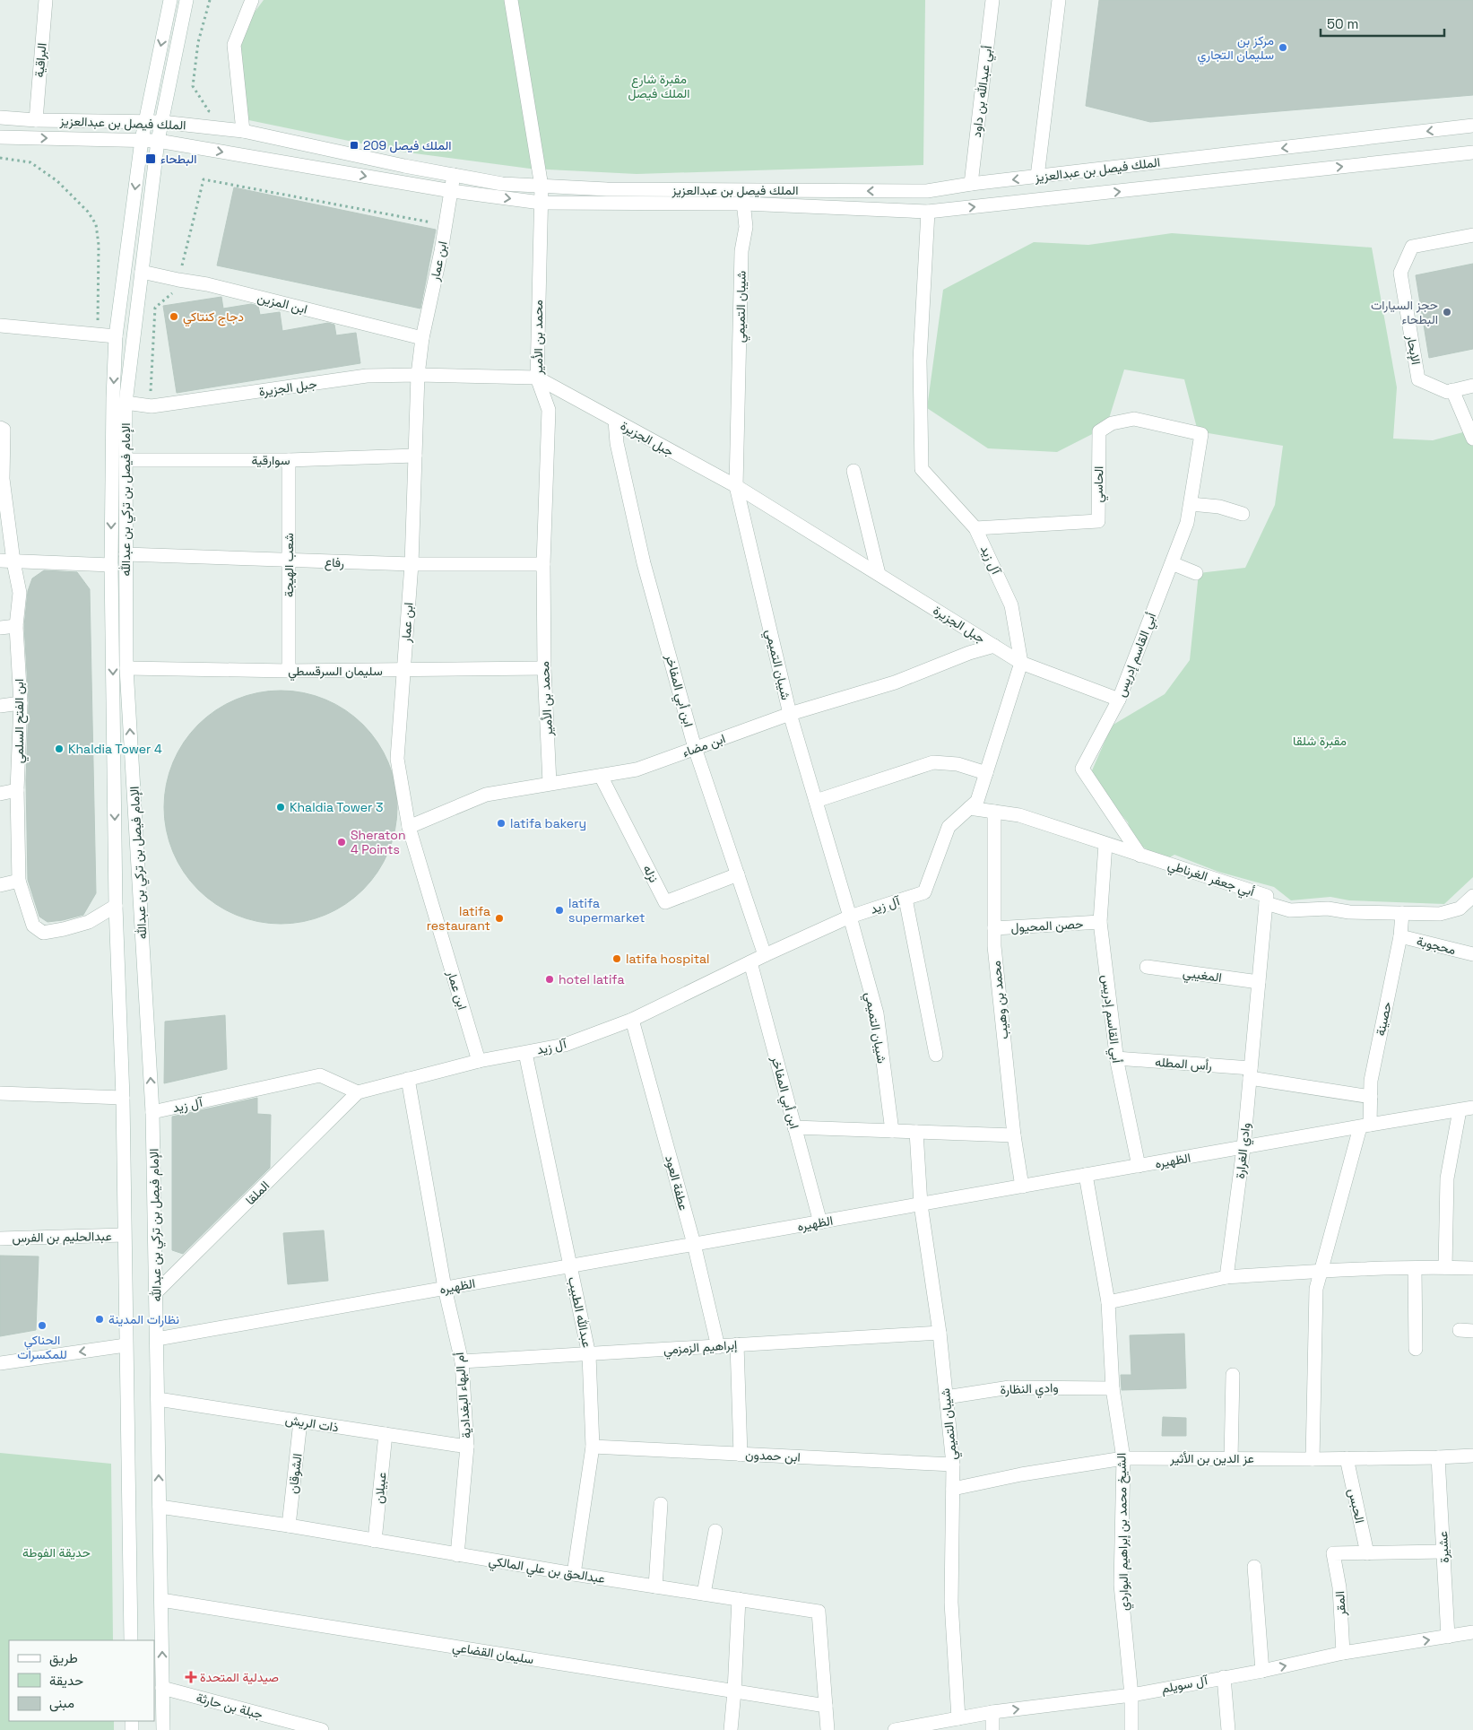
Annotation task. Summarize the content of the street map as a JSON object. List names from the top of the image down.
{
  "streets": {
    "street": [
      "البراقية",
      "أبي عبدالله بن داود",
      "الملك فيصل بن عبدالعزيز",
      "ابن عمار",
      "ابن المزين",
      "شيبان التميمي",
      "محمد بن الأمير",
      "الإبحار",
      "جبل الجزيرة",
      "سوارقية",
      "الحاسي",
      "الإمام فيصل بن تركي بن عبدالله",
      "آل زيد",
      "رفاع",
      "شعب الهيجة",
      "أبي القاسم إدريس",
      "سليمان السرقسطي",
      "ابن أبي المفاخر",
      "ابن الفتح السلمي",
      "ابن مضاء",
      "نزله",
      "أبي جعفر الغرناطي",
      "حصن المحيول",
      "محجوبة",
      "المغيبي",
      "محمد بن وهيب",
      "حصينة",
      "رأس المطله",
      "وادي الغرارة",
      "الظهيره",
      "عطفة العود",
      "الملقا",
      "عبدالحليم بن الفرس",
      "عبدالله الطبيب",
      "إبراهيم الزمزمي",
      "وادي النظارة",
      "أم البهاء البغدادية",
      "ذات الريش",
      "ابن حمدون",
      "عز الدين بن الأثير",
      "الشوقان",
      "عبيلان",
      "الحبس",
      "الشيخ محمد بن إبراهيم البواردي",
      "عشيرة",
      "عبدالحق بن علي المالكي",
      "المقر",
      "سليمان القضاعي",
      "آل سويلم",
      "جبلة بن حارثة"
    ]
  },
  "crossings": [
    ["البراقية", "الملك فيصل بن عبدالعزيز"],
    ["أبي عبدالله بن داود", "الملك فيصل بن عبدالعزيز"],
    ["الملك فيصل بن عبدالعزيز", "ابن عمار"],
    ["الملك فيصل بن عبدالعزيز", "شيبان التميمي"],
    ["الملك فيصل بن عبدالعزيز", "محمد بن الأمير"],
    ["الملك فيصل بن عبدالعزيز", "الإمام فيصل بن تركي بن عبدالله"],
    ["الملك فيصل بن عبدالعزيز", "آل زيد"],
    ["ابن عمار", "ابن المزين"],
    ["ابن عمار", "جبل الجزيرة"],
    ["ابن عمار", "سوارقية"],
    ["ابن عمار", "آل زيد"],
    ["ابن عمار", "رفاع"],
    ["ابن عمار", "سليمان السرقسطي"],
    ["ابن عمار", "ابن مضاء"],
    ["ابن المزين", "الإمام فيصل بن تركي بن عبدالله"],
    ["شيبان التميمي", "جبل الجزيرة"],
    ["شيبان التميمي", "آل زيد"],
    ["شيبان التميمي", "ابن مضاء"],
    ["شيبان التميمي", "الظهيره"],
    ["شيبان التميمي", "إبراهيم الزمزمي"],
    ["شيبان التميمي", "وادي النظارة"],
    ["شيبان التميمي", "ابن حمدون"],
    ["شيبان التميمي", "عز الدين بن الأثير"],
    ["شيبان التميمي", "آل سويلم"],
    ["محمد بن الأمير", "جبل الجزيرة"],
    ["محمد بن الأمير", "رفاع"],
    ["محمد بن الأمير", "سليمان السرقسطي"],
    ["محمد بن الأمير", "ابن مضاء"],
    ["جبل الجزيرة", "الإمام فيصل بن تركي بن عبدالله"],
    ["جبل الجزيرة", "آل زيد"],
    ["جبل الجزيرة", "أبي القاسم إدريس"],
    ["جبل الجزيرة", "ابن أبي المفاخر"],
    ["جبل الجزيرة", "ابن مضاء"],
    ["سوارقية", "الإمام فيصل بن تركي بن عبدالله"],
    ["سوارقية", "شعب الهيجة"],
    ["الحاسي", "آل زيد"],
    ["الحاسي", "أبي القاسم إدريس"],
    ["الإمام فيصل بن تركي بن عبدالله", "آل زيد"],
    ["الإمام فيصل بن تركي بن عبدالله", "رفاع"],
    ["الإمام فيصل بن تركي بن عبدالله", "سليمان السرقسطي"],
    ["الإمام فيصل بن تركي بن عبدالله", "ابن الفتح السلمي"],
    ["الإمام فيصل بن تركي بن عبدالله", "الظهيره"],
    ["الإمام فيصل بن تركي بن عبدالله", "الملقا"],
    ["الإمام فيصل بن تركي بن عبدالله", "عبدالحليم بن الفرس"],
    ["الإمام فيصل بن تركي بن عبدالله", "ذات الريش"],
    ["الإمام فيصل بن تركي بن عبدالله", "عبدالحق بن علي المالكي"],
    ["الإمام فيصل بن تركي بن عبدالله", "سليمان القضاعي"],
    ["الإمام فيصل بن تركي بن عبدالله", "جبلة بن حارثة"],
    ["آل زيد", "ابن أبي المفاخر"],
    ["آل زيد", "أبي جعفر الغرناطي"],
    ["آل زيد", "عطفة العود"],
    ["آل زيد", "الملقا"],
    ["آل زيد", "عبدالله الطبيب"],
    ["آل زيد", "أم البهاء البغدادية"],
    ["رفاع", "شعب الهيجة"],
    ["شعب الهيجة", "سليمان السرقسطي"],
    ["أبي القاسم إدريس", "أبي جعفر الغرناطي"],
    ["أبي القاسم إدريس", "حصن المحيول"],
    ["أبي القاسم إدريس", "رأس المطله"],
    ["أبي القاسم إدريس", "الظهيره"],
    ["ابن أبي المفاخر", "ابن مضاء"],
    ["ابن أبي المفاخر", "نزله"],
    ["ابن أبي المفاخر", "الظهيره"],
    ["ابن مضاء", "نزله"],
    ["أبي جعفر الغرناطي", "محمد بن وهيب"],
    ["أبي جعفر الغرناطي", "حصينة"],
    ["أبي جعفر الغرناطي", "وادي الغرارة"],
    ["حصن المحيول", "محمد بن وهيب"],
    ["محجوبة", "حصينة"],
    ["المغيبي", "وادي الغرارة"],
    ["محمد بن وهيب", "الظهيره"],
    ["حصينة", "رأس المطله"],
    ["حصينة", "الظهيره"],
    ["حصينة", "عز الدين بن الأثير"],
    ["رأس المطله", "وادي الغرارة"],
    ["وادي الغرارة", "الظهيره"],
    ["الظهيره", "عطفة العود"],
    ["الظهيره", "عبدالله الطبيب"],
    ["الظهيره", "أم البهاء البغدادية"],
    ["الظهيره", "الشيخ محمد بن إبراهيم البواردي"],
    ["عطفة العود", "إبراهيم الزمزمي"],
    ["عبدالله الطبيب", "إبراهيم الزمزمي"],
    ["عبدالله الطبيب", "ابن حمدون"],
    ["عبدالله الطبيب", "عبدالحق بن علي المالكي"],
    ["إبراهيم الزمزمي", "أم البهاء البغدادية"],
    ["وادي النظارة", "الشيخ محمد بن إبراهيم البواردي"],
    ["أم البهاء البغدادية", "ذات الريش"],
    ["أم البهاء البغدادية", "عبدالحق بن علي المالكي"],
    ["ذات الريش", "الشوقان"],
    ["ذات الريش", "عبيلان"],
    ["عز الدين بن الأثير", "الحبس"],
    ["عز الدين بن الأثير", "الشيخ محمد بن إبراهيم البواردي"],
    ["عز الدين بن الأثير", "عشيرة"],
    ["الشوقان", "عبدالحق بن علي المالكي"],
    ["عبيلان", "عبدالحق بن علي المالكي"],
    ["الحبس", "المقر"],
    ["الشيخ محمد بن إبراهيم البواردي", "آل سويلم"],
    ["عشيرة", "آل سويلم"],
    ["عبدالحق بن علي المالكي", "سليمان القضاعي"],
    ["المقر", "آل سويلم"]
  ],
  "one_way": ["آل سويلم"],
  "parks": ["مقبرة شارع الملك فيصل", "مقبرة شلقا", "حديقة الفوطة"],
  "places": {
    "other": [
      "مركز بن سليمان التجاري",
      "حجز السيارات البطحاء",
      "دجاج كنتاكي",
      "Khaldia Tower 4",
      "Khaldia Tower 3",
      "latifa bakery",
      "Sheraton 4 Points",
      "latifa supermarket",
      "latifa restaurant",
      "latifa hospital",
      "hotel latifa",
      "نظارات المدينة",
      "الحناكي للمكسرات"
    ],
    "transit": ["الملك فيصل 209", "البطحاء"],
    "health": ["صيدلية المتحدة"]
  },
  "legend": ["طريق", "حديقة", "مبنى"],
  "scale_bar": "50 m"
}
